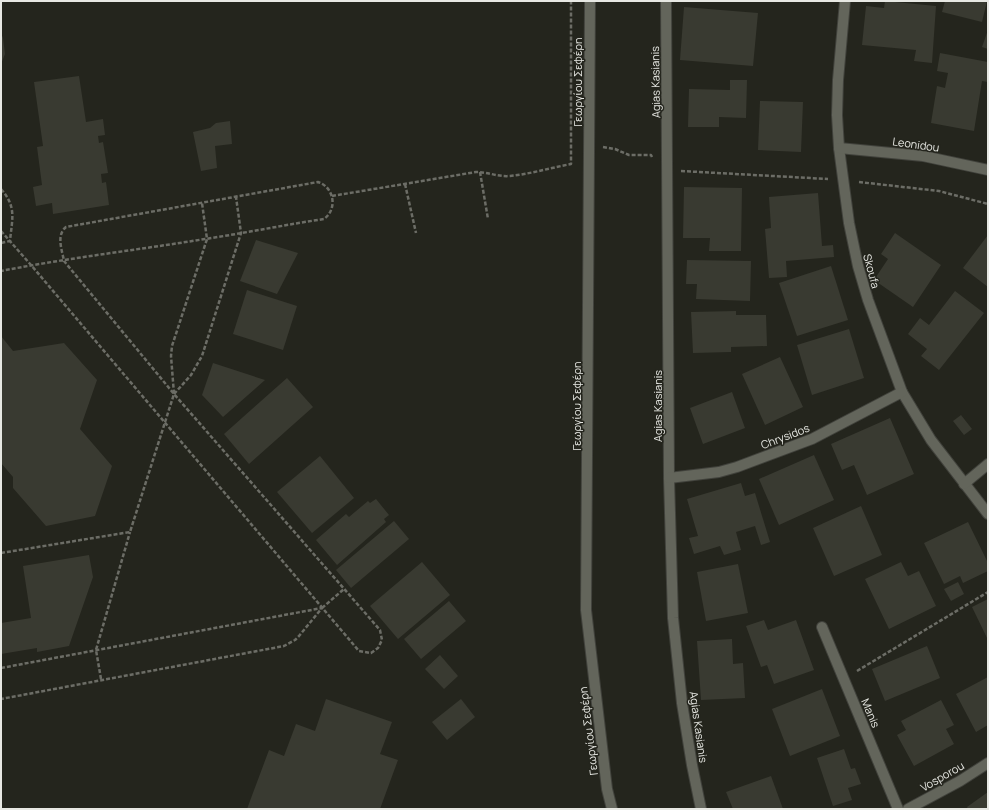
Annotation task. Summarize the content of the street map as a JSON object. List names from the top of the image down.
{
  "streets": {
    "street": [
      "Γεωργίου Σεφέρη",
      "Agias Kasianis",
      "Leonidou",
      "Skoufa",
      "Chrysidos",
      "Manis",
      "Vosporou"
    ]
  },
  "crossings": [
    ["Agias Kasianis", "Chrysidos"],
    ["Leonidou", "Skoufa"],
    ["Skoufa", "Chrysidos"]
  ]
}
